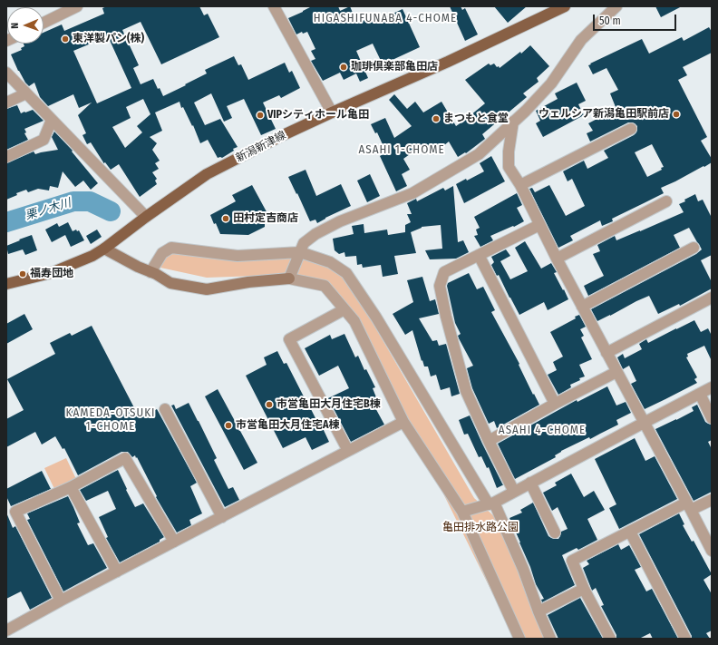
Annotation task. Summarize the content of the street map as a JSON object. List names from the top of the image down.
{
  "streets": {
    "main road": ["新潟新津線"]
  },
  "districts": [
    "HIGASHIFUNABA 4-CHOME",
    "ASAHI 1-CHOME",
    "KAMEDA-OTSUKI 1-CHOME",
    "ASAHI 4-CHOME"
  ],
  "water": ["栗ノ木川"],
  "parks": ["亀田排水路公園"],
  "places": [
    "東洋製パン(株)",
    "珈琲倶楽部亀田店",
    "ウェルシア新潟亀田駅前店",
    "VIPシティホール亀田",
    "まつもと食堂",
    "田村定吉商店",
    "福寿団地",
    "市営亀田大月住宅B棟",
    "市営亀田大月住宅A棟"
  ],
  "scale_bar": "50 m",
  "north": "left"
}
